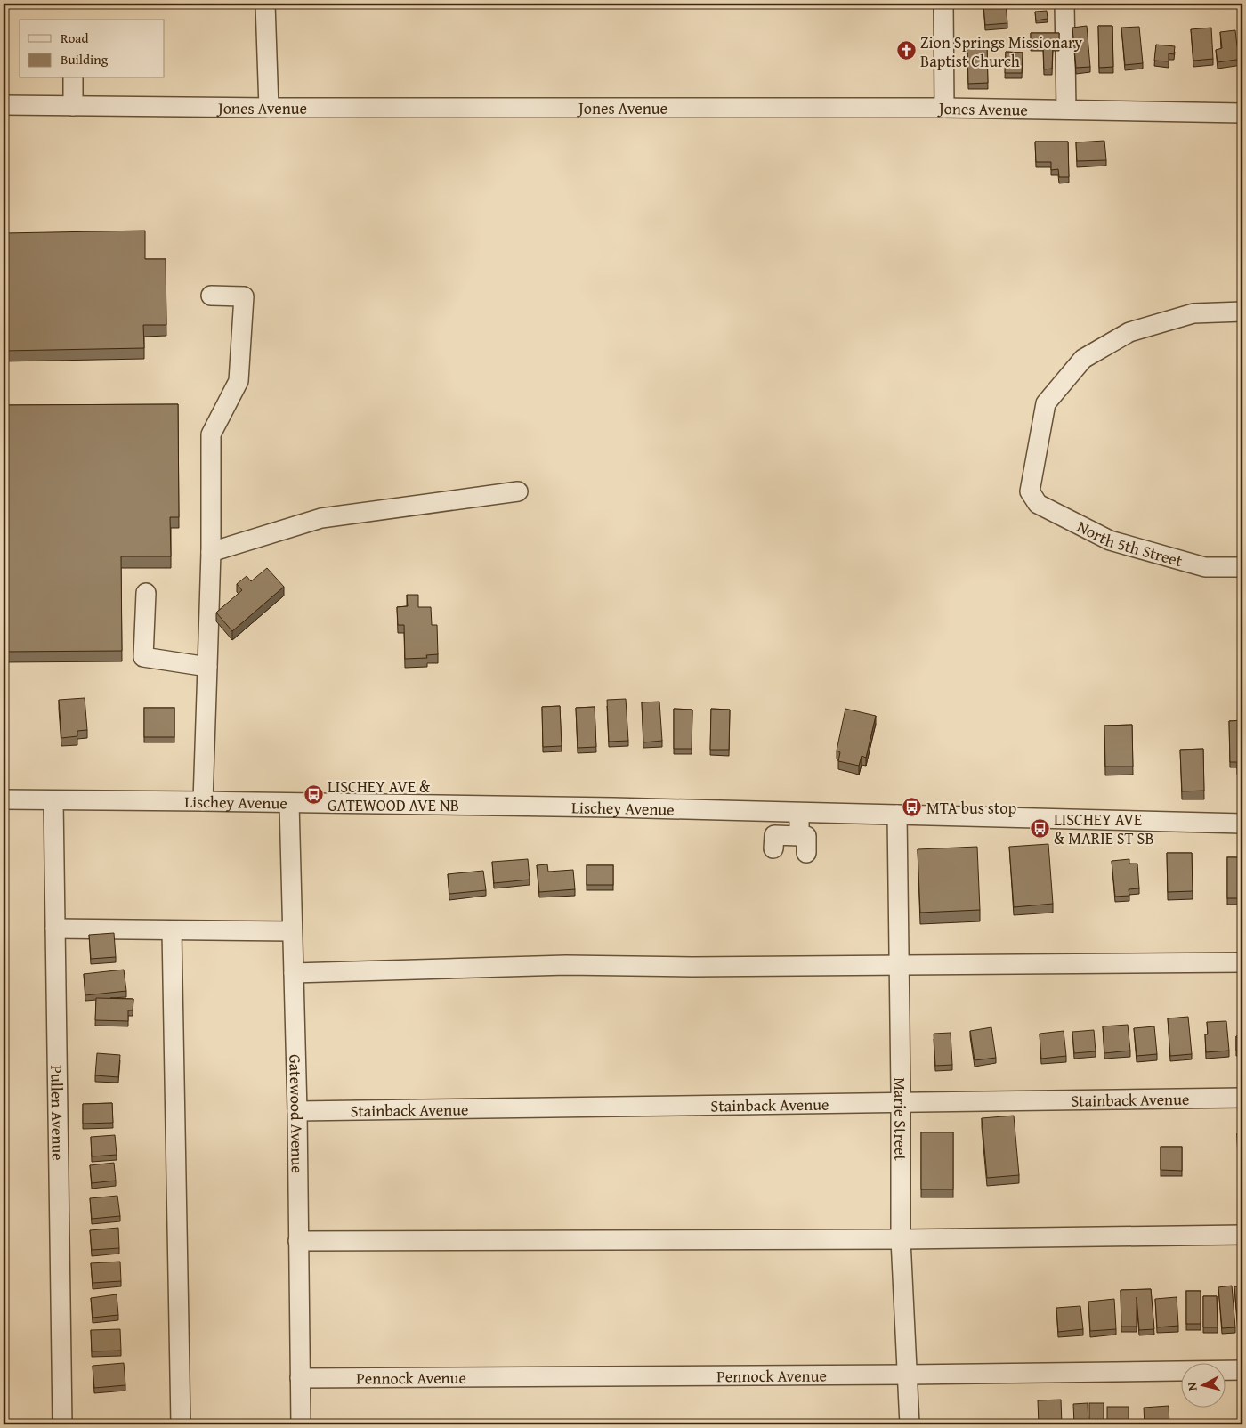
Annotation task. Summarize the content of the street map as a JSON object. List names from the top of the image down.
{
  "streets": {
    "street": [
      "Jones Avenue",
      "North 5th Street",
      "Lischey Avenue",
      "Stainback Avenue",
      "Pullen Avenue",
      "Gatewood Avenue",
      "Marie Street",
      "Pennock Avenue"
    ]
  },
  "crossings": [
    ["Lischey Avenue", "Pullen Avenue"],
    ["Lischey Avenue", "Gatewood Avenue"],
    ["Lischey Avenue", "Marie Street"],
    ["Stainback Avenue", "Gatewood Avenue"],
    ["Stainback Avenue", "Marie Street"],
    ["Gatewood Avenue", "Pennock Avenue"],
    ["Marie Street", "Pennock Avenue"]
  ],
  "places": {
    "church": ["Zion Springs Missionary Baptist Church"],
    "bus stop": ["LISCHEY AVE & GATEWOOD AVE NB", "MTA bus stop", "LISCHEY AVE & MARIE ST SB"]
  },
  "legend": ["Road", "Building"],
  "north": "left"
}
